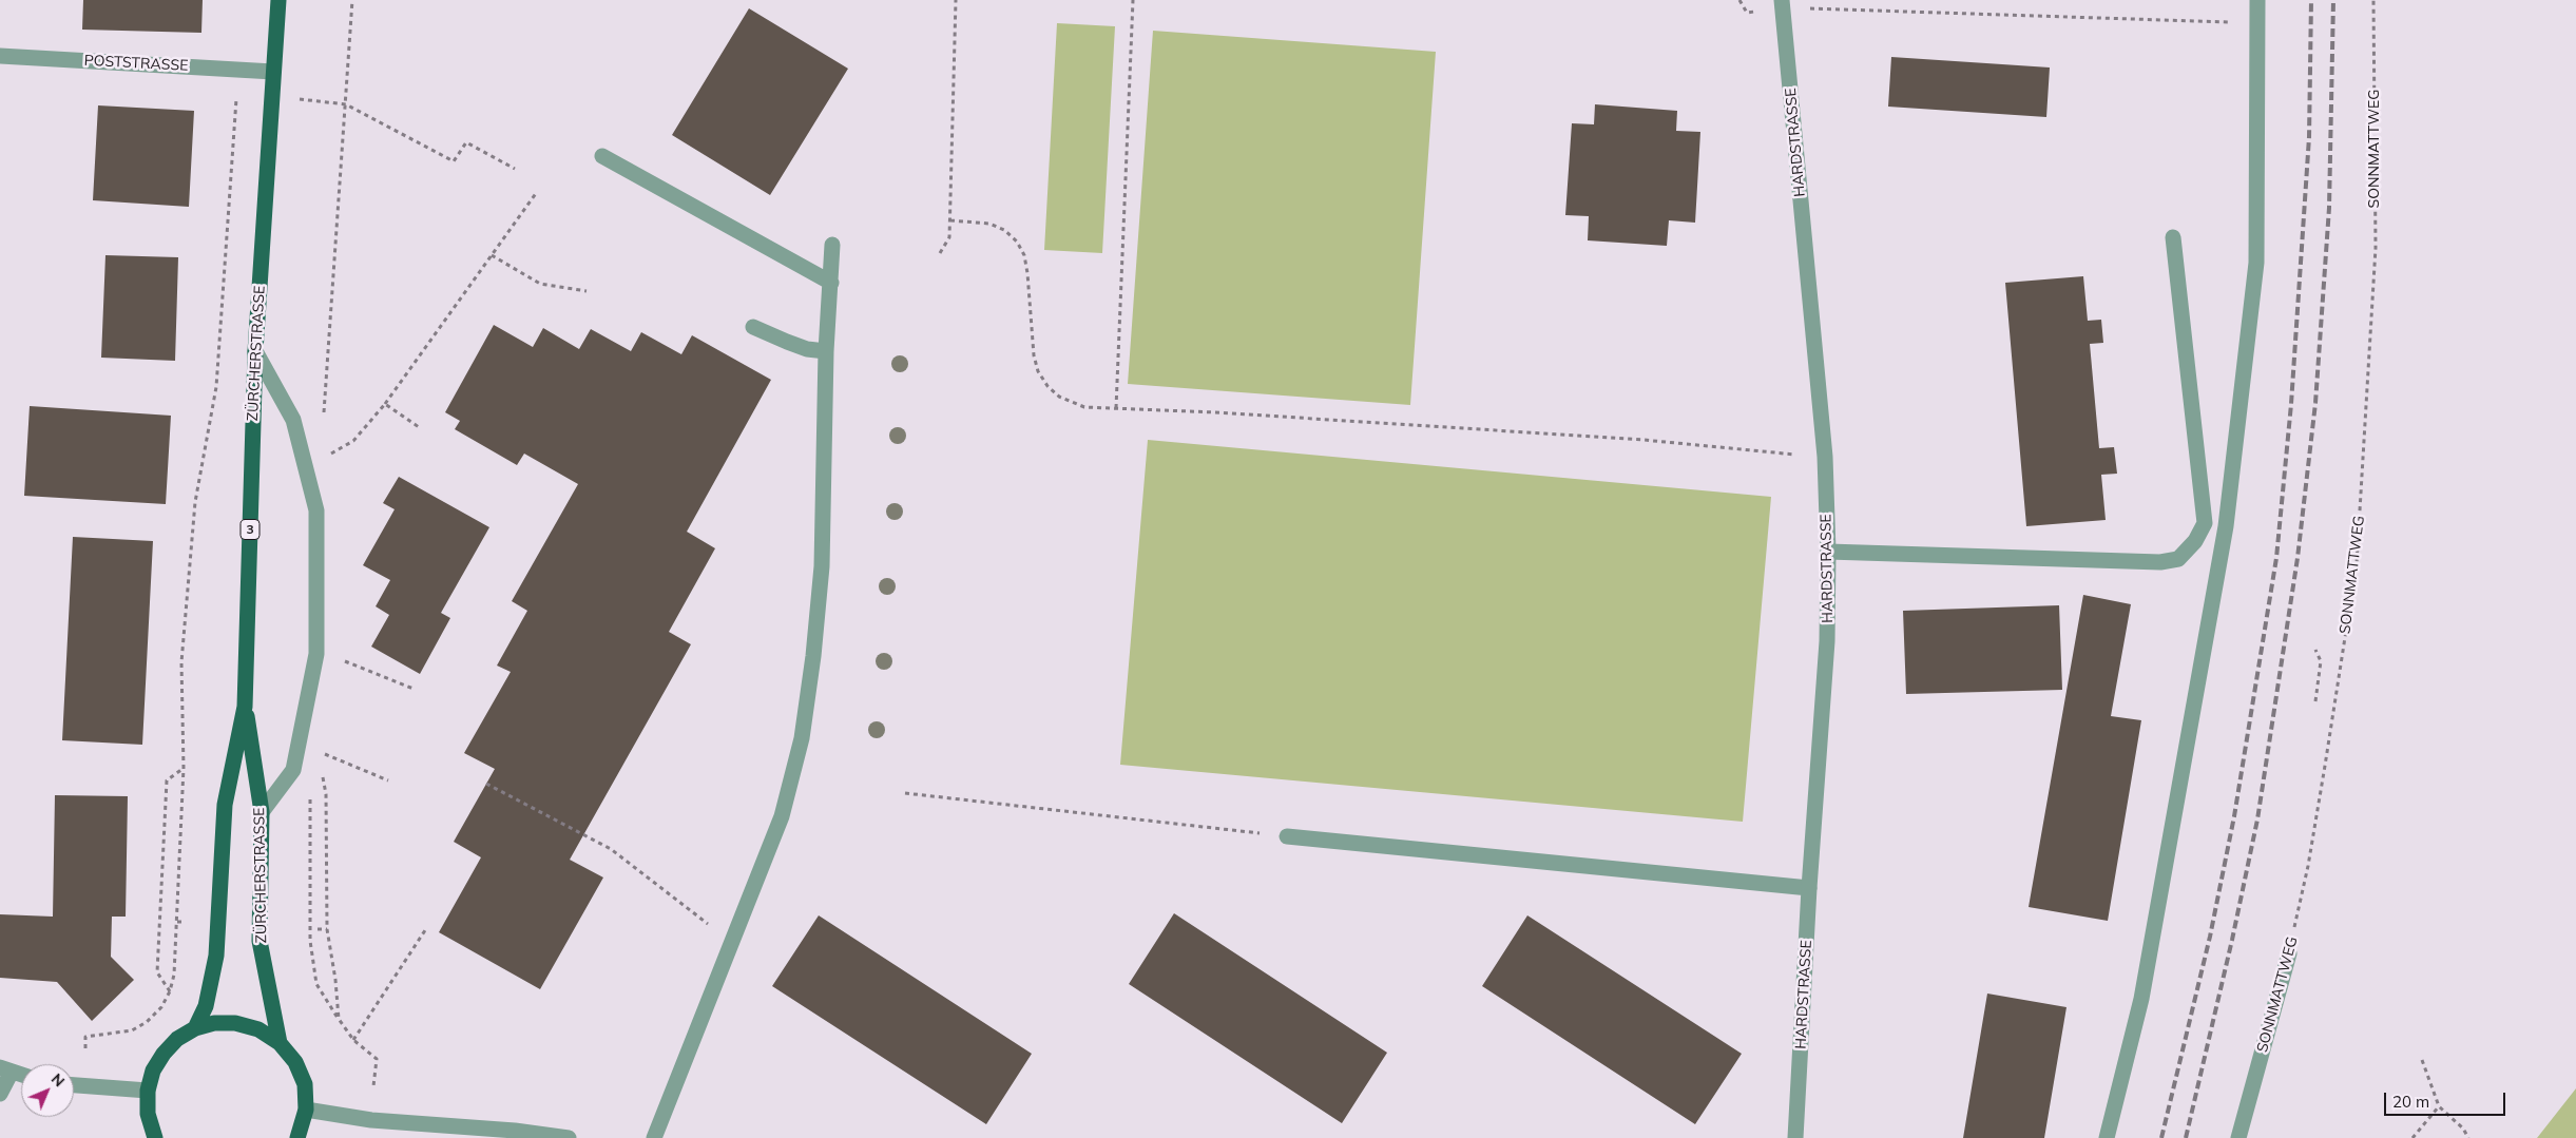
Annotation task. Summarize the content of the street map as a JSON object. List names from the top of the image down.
{
  "streets": {
    "main road": ["ZÜRCHERSTRASSE", "3"],
    "street": ["POSTSTRASSE", "HARDSTRASSE", "SONNMATTWEG"]
  },
  "crossings": [
    ["POSTSTRASSE", "ZÜRCHERSTRASSE"]
  ],
  "scale_bar": "20 m",
  "north": "top right"
}
